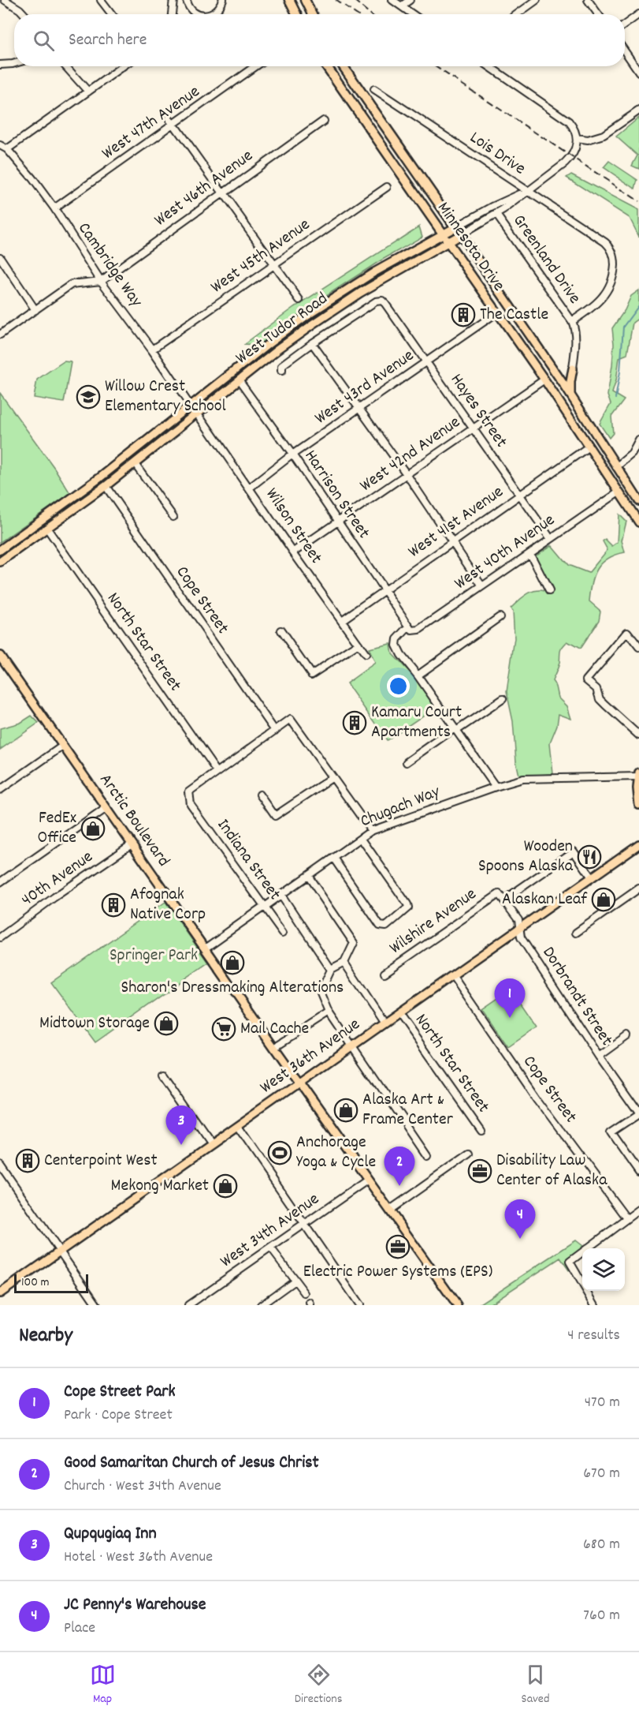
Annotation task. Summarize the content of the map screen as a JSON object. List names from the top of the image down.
{
  "streets": {
    "highway": ["Minnesota Drive"],
    "main road": ["West Tudor Road", "Arctic Boulevard", "West 36th Avenue"],
    "street": [
      "West 47th Avenue",
      "Lois Drive",
      "West 46th Avenue",
      "West 45th Avenue",
      "Greenland Drive",
      "Cambridge Way",
      "West 43rd Avenue",
      "Hayes Street",
      "West 42nd Avenue",
      "Harrison Street",
      "West 41st Avenue",
      "Wilson Street",
      "West 40th Avenue",
      "Cope Street",
      "North Star Street",
      "Chugach Way",
      "Indiana Street",
      "40th Avenue",
      "Wilshire Avenue",
      "Dorbrandt Street",
      "West 34th Avenue"
    ]
  },
  "crossings": [
    ["West 47th Avenue", "Cambridge Way"],
    ["Lois Drive", "Greenland Drive"],
    ["Lois Drive", "West Tudor Road"],
    ["West 46th Avenue", "Cambridge Way"],
    ["Minnesota Drive", "West Tudor Road"],
    ["Minnesota Drive", "West 43rd Avenue"],
    ["Minnesota Drive", "West 42nd Avenue"],
    ["Minnesota Drive", "West 41st Avenue"],
    ["Minnesota Drive", "West 40th Avenue"],
    ["West 45th Avenue", "Cambridge Way"],
    ["Greenland Drive", "West Tudor Road"],
    ["Cambridge Way", "West Tudor Road"],
    ["West Tudor Road", "Harrison Street"],
    ["West Tudor Road", "Wilson Street"],
    ["West Tudor Road", "Cope Street"],
    ["West Tudor Road", "North Star Street"],
    ["West 43rd Avenue", "Hayes Street"],
    ["West 43rd Avenue", "Harrison Street"],
    ["West 43rd Avenue", "Wilson Street"],
    ["Hayes Street", "West 42nd Avenue"],
    ["Hayes Street", "West 41st Avenue"],
    ["Hayes Street", "West 40th Avenue"],
    ["West 42nd Avenue", "Harrison Street"],
    ["West 42nd Avenue", "Wilson Street"],
    ["Harrison Street", "West 41st Avenue"],
    ["Harrison Street", "West 40th Avenue"],
    ["West 41st Avenue", "Wilson Street"],
    ["Cope Street", "West 36th Avenue"],
    ["North Star Street", "Indiana Street"],
    ["North Star Street", "West 36th Avenue"],
    ["Chugach Way", "Arctic Boulevard"],
    ["Chugach Way", "Indiana Street"],
    ["Arctic Boulevard", "40th Avenue"],
    ["Arctic Boulevard", "West 36th Avenue"],
    ["Arctic Boulevard", "West 34th Avenue"],
    ["Wilshire Avenue", "Dorbrandt Street"],
    ["Dorbrandt Street", "West 36th Avenue"]
  ],
  "parks": ["Springer Park"],
  "places": {
    "building": [
      "The Castle",
      "Kamaru Court Apartments",
      "Afognak Native Corp",
      "Centerpoint West"
    ],
    "school or university": ["Willow Crest Elementary School"],
    "shop": [
      "FedEx Office",
      "Alaskan Leaf",
      "Sharon's Dressmaking Alterations",
      "Midtown Storage",
      "Alaska Art & Frame Center",
      "Mekong Market"
    ],
    "restaurant": ["Wooden Spoons Alaska"],
    "supermarket": ["Mail Cache"],
    "sports": ["Anchorage Yoga & Cycle"],
    "office": ["Disability Law Center of Alaska", "Electric Power Systems (EPS)"]
  },
  "scale_bar": "100 m",
  "page": {
    "search": "Search here",
    "pins": [
      "1",
      "3",
      "2",
      "4"
    ],
    "scale": "100 m",
    "heading": ["Nearby", "4 results"],
    "list": [
      {
        "mark": "1",
        "name": "Cope Street Park",
        "note": "Park · Cope Street",
        "value": "470 m"
      },
      {
        "mark": "2",
        "name": "Good Samaritan Church of Jesus Christ",
        "note": "Church · West 34th Avenue",
        "value": "670 m"
      },
      {
        "mark": "3",
        "name": "Qupqugiaq Inn",
        "note": "Hotel · West 36th Avenue",
        "value": "680 m"
      },
      {
        "mark": "4",
        "name": "JC Penny's Warehouse",
        "note": "Place",
        "value": "760 m"
      }
    ],
    "nav": ["Map", "Directions", "Saved"]
  }
}
